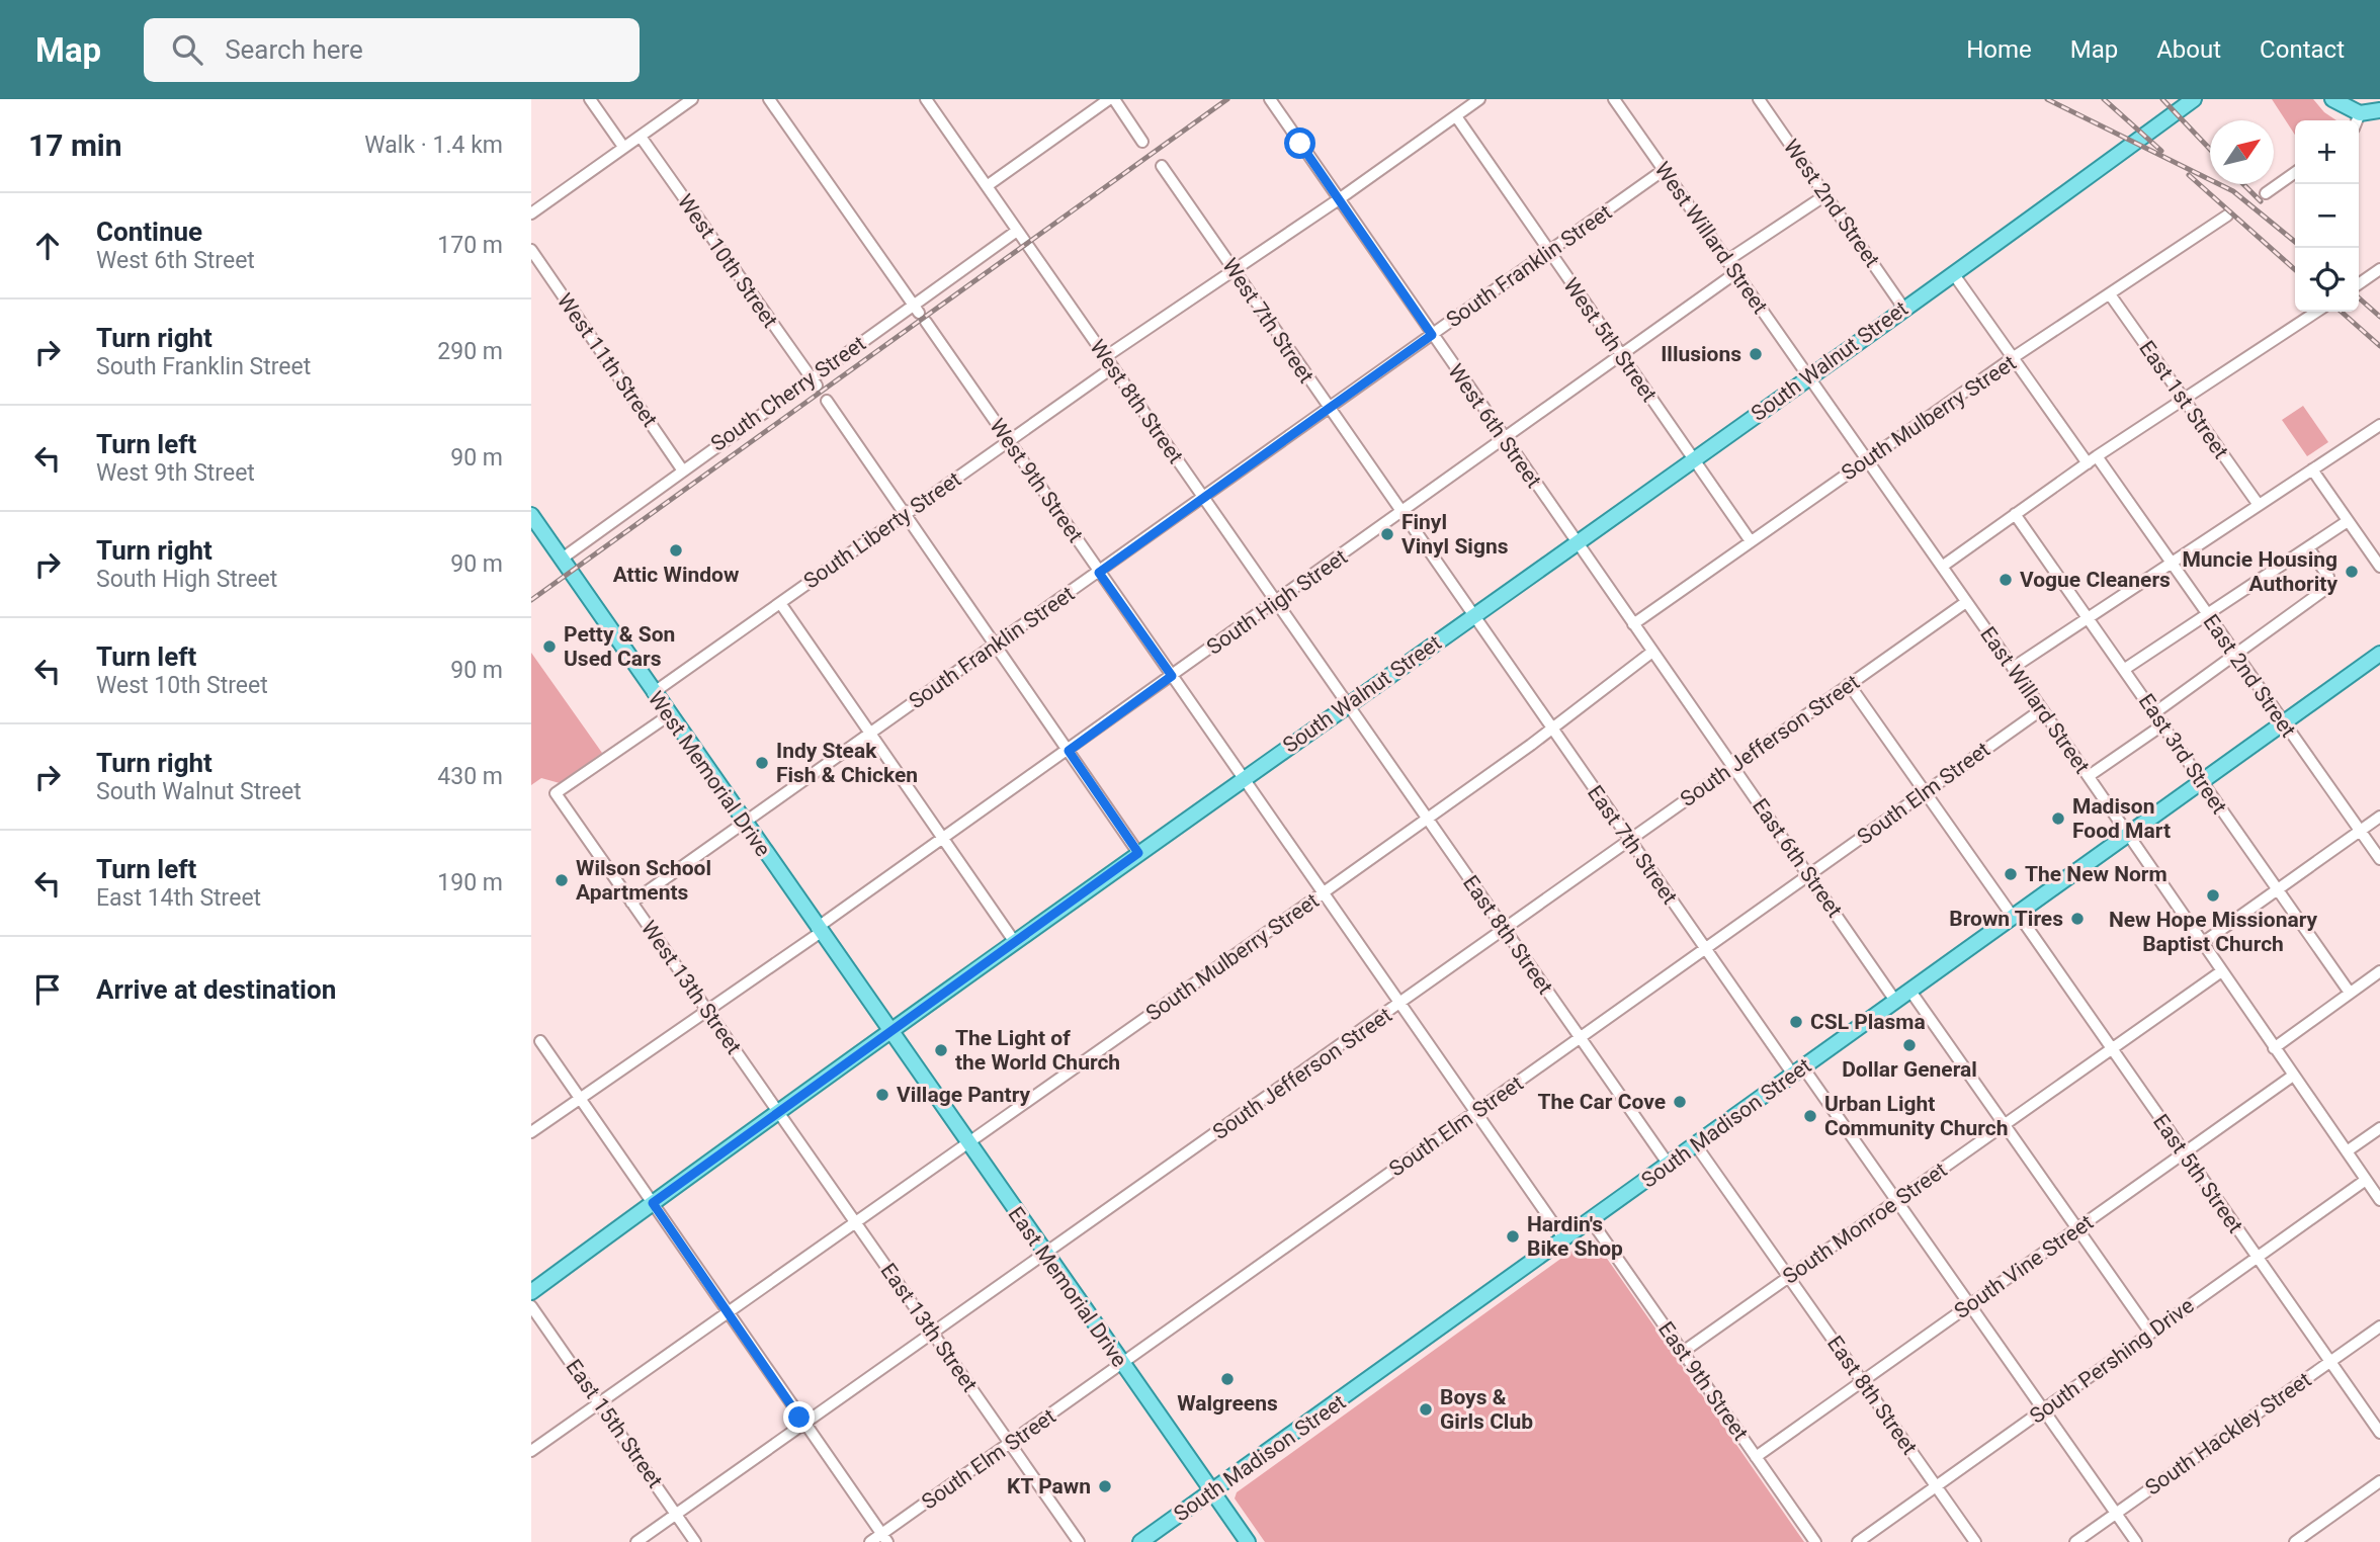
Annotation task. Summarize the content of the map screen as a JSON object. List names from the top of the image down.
{
  "streets": {
    "main road": [
      "South Walnut Street",
      "West Memorial Drive",
      "South Madison Street",
      "East Memorial Drive"
    ],
    "street": [
      "West 2nd Street",
      "West Willard Street",
      "West 10th Street",
      "South Franklin Street",
      "West 7th Street",
      "West 5th Street",
      "West 11th Street",
      "South Cherry Street",
      "East 1st Street",
      "West 8th Street",
      "South Mulberry Street",
      "West 6th Street",
      "West 9th Street",
      "South Liberty Street",
      "South High Street",
      "East 2nd Street",
      "East Willard Street",
      "South Jefferson Street",
      "East 3rd Street",
      "South Elm Street",
      "East 7th Street",
      "East 6th Street",
      "East 8th Street",
      "West 13th Street",
      "East 5th Street",
      "South Monroe Street",
      "South Vine Street",
      "East 13th Street",
      "South Pershing Drive",
      "East 9th Street",
      "East 15th Street",
      "South Hackley Street"
    ]
  },
  "crossings": [
    ["West 2nd Street", "South Walnut Street"],
    ["West Willard Street", "South Franklin Street"],
    ["West Willard Street", "South Walnut Street"],
    ["West Willard Street", "South High Street"],
    ["West Willard Street", "East Willard Street"],
    ["West 10th Street", "South Cherry Street"],
    ["South Franklin Street", "West 7th Street"],
    ["South Franklin Street", "West 5th Street"],
    ["South Franklin Street", "West 8th Street"],
    ["South Franklin Street", "West 6th Street"],
    ["South Franklin Street", "West 9th Street"],
    ["South Franklin Street", "West Memorial Drive"],
    ["South Franklin Street", "West 13th Street"],
    ["West 7th Street", "South Walnut Street"],
    ["West 7th Street", "South High Street"],
    ["West 7th Street", "East 7th Street"],
    ["West 5th Street", "South Walnut Street"],
    ["West 5th Street", "South High Street"],
    ["West 11th Street", "South Cherry Street"],
    ["South Walnut Street", "West 8th Street"],
    ["South Walnut Street", "West 6th Street"],
    ["South Walnut Street", "West 9th Street"],
    ["South Walnut Street", "East 2nd Street"],
    ["South Walnut Street", "East Willard Street"],
    ["South Walnut Street", "West Memorial Drive"],
    ["South Walnut Street", "East 7th Street"],
    ["South Walnut Street", "East 6th Street"],
    ["South Walnut Street", "East 8th Street"],
    ["South Walnut Street", "West 13th Street"],
    ["South Walnut Street", "East Memorial Drive"],
    ["South Walnut Street", "East 13th Street"],
    ["South Cherry Street", "West 8th Street"],
    ["South Cherry Street", "West 9th Street"],
    ["South Cherry Street", "West Memorial Drive"],
    ["East 1st Street", "South Mulberry Street"],
    ["West 8th Street", "South Liberty Street"],
    ["West 8th Street", "South High Street"],
    ["West 8th Street", "East 8th Street"],
    ["South Mulberry Street", "East 2nd Street"],
    ["South Mulberry Street", "East Willard Street"],
    ["South Mulberry Street", "East 7th Street"],
    ["South Mulberry Street", "East 6th Street"],
    ["South Mulberry Street", "East 8th Street"],
    ["South Mulberry Street", "East Memorial Drive"],
    ["South Mulberry Street", "East 13th Street"],
    ["South Mulberry Street", "East 15th Street"],
    ["West 6th Street", "South High Street"],
    ["West 6th Street", "East 6th Street"],
    ["West 9th Street", "South Liberty Street"],
    ["West 9th Street", "South High Street"],
    ["South Liberty Street", "West Memorial Drive"],
    ["South High Street", "West Memorial Drive"],
    ["South High Street", "West 13th Street"],
    ["East 2nd Street", "South Madison Street"],
    ["East Willard Street", "South Jefferson Street"],
    ["East Willard Street", "South Elm Street"],
    ["East Willard Street", "South Madison Street"],
    ["East Willard Street", "South Monroe Street"],
    ["East Willard Street", "South Vine Street"],
    ["East Willard Street", "South Pershing Drive"],
    ["South Jefferson Street", "East 7th Street"],
    ["South Jefferson Street", "East 6th Street"],
    ["South Jefferson Street", "East 8th Street"],
    ["South Jefferson Street", "East 5th Street"],
    ["South Jefferson Street", "East Memorial Drive"],
    ["South Jefferson Street", "East 13th Street"],
    ["South Jefferson Street", "East 15th Street"],
    ["East 3rd Street", "South Madison Street"],
    ["West Memorial Drive", "West 13th Street"],
    ["West Memorial Drive", "East Memorial Drive"],
    ["South Elm Street", "East 7th Street"],
    ["South Elm Street", "East 6th Street"],
    ["South Elm Street", "East 8th Street"],
    ["South Elm Street", "East 5th Street"],
    ["South Elm Street", "East Memorial Drive"],
    ["South Elm Street", "East 13th Street"],
    ["East 7th Street", "South Madison Street"],
    ["East 7th Street", "South Monroe Street"],
    ["East 7th Street", "South Vine Street"],
    ["East 7th Street", "South Pershing Drive"],
    ["East 7th Street", "South Hackley Street"],
    ["East 6th Street", "South Madison Street"],
    ["East 8th Street", "South Madison Street"],
    ["East 8th Street", "South Monroe Street"],
    ["East 8th Street", "South Vine Street"],
    ["East 8th Street", "South Pershing Drive"],
    ["West 13th Street", "East 13th Street"],
    ["South Madison Street", "East 5th Street"],
    ["South Madison Street", "East Memorial Drive"],
    ["South Madison Street", "East 9th Street"],
    ["East 5th Street", "South Monroe Street"],
    ["East 5th Street", "South Vine Street"],
    ["East 5th Street", "South Pershing Drive"],
    ["East 5th Street", "South Hackley Street"],
    ["South Monroe Street", "East 9th Street"],
    ["South Vine Street", "East 9th Street"]
  ],
  "places": [
    "Illusions",
    "Finyl Vinyl Signs",
    "Attic Window",
    "Muncie Housing Authority",
    "Vogue Cleaners",
    "Petty & Son Used Cars",
    "Indy Steak Fish & Chicken",
    "Madison Food Mart",
    "The New Norm",
    "Wilson School Apartments",
    "New Hope Missionary Baptist Church",
    "Brown Tires",
    "CSL Plasma",
    "Dollar General",
    "The Light of the World Church",
    "Village Pantry",
    "The Car Cove",
    "Urban Light Community Church",
    "Hardin's Bike Shop",
    "Walgreens",
    "Boys & Girls Club",
    "KT Pawn"
  ],
  "north": "top right",
  "page": {
    "header": "Map",
    "search": "Search here",
    "nav": [
      "Home",
      "Map",
      "About",
      "Contact"
    ],
    "heading": ["17 min", "Walk · 1.4 km"],
    "map_buttons": ["+", "−"],
    "list": [
      ["Continue", "West 6th Street", "170 m"],
      ["Turn right", "South Franklin Street", "290 m"],
      ["Turn left", "West 9th Street", "90 m"],
      ["Turn right", "South High Street", "90 m"],
      ["Turn left", "West 10th Street", "90 m"],
      ["Turn right", "South Walnut Street", "430 m"],
      ["Turn left", "East 14th Street", "190 m"],
      "Arrive at destination"
    ]
  }
}
